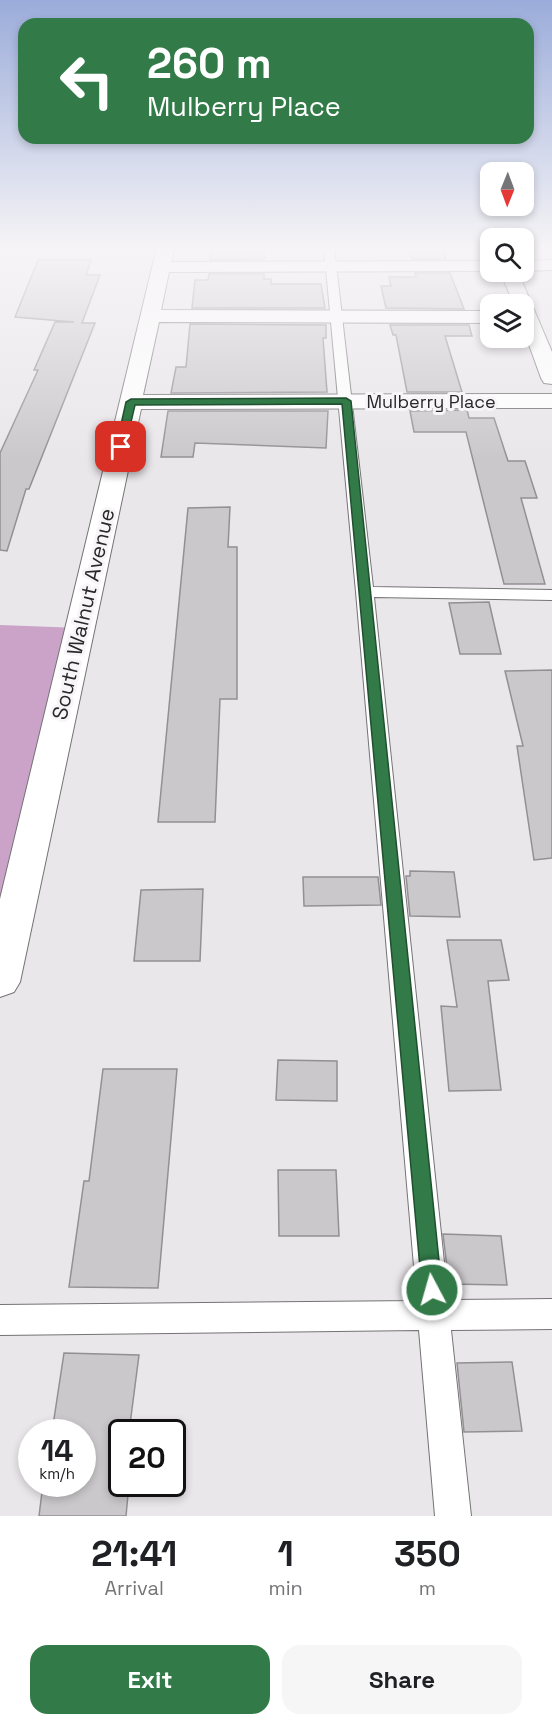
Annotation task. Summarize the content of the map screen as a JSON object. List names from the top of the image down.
{
  "streets": {
    "street": ["Mulberry Place", "South Walnut Avenue"]
  },
  "crossings": [
    ["Mulberry Place", "South Walnut Avenue"]
  ],
  "north": "bottom",
  "page": {
    "turn": ["260 m", "Mulberry Place"],
    "speed": "14 km/h",
    "limit": "20",
    "eta": [
      "21:41",
      "Arrival",
      "1",
      "min",
      "350",
      "m"
    ],
    "buttons": ["Exit", "Share"]
  }
}
